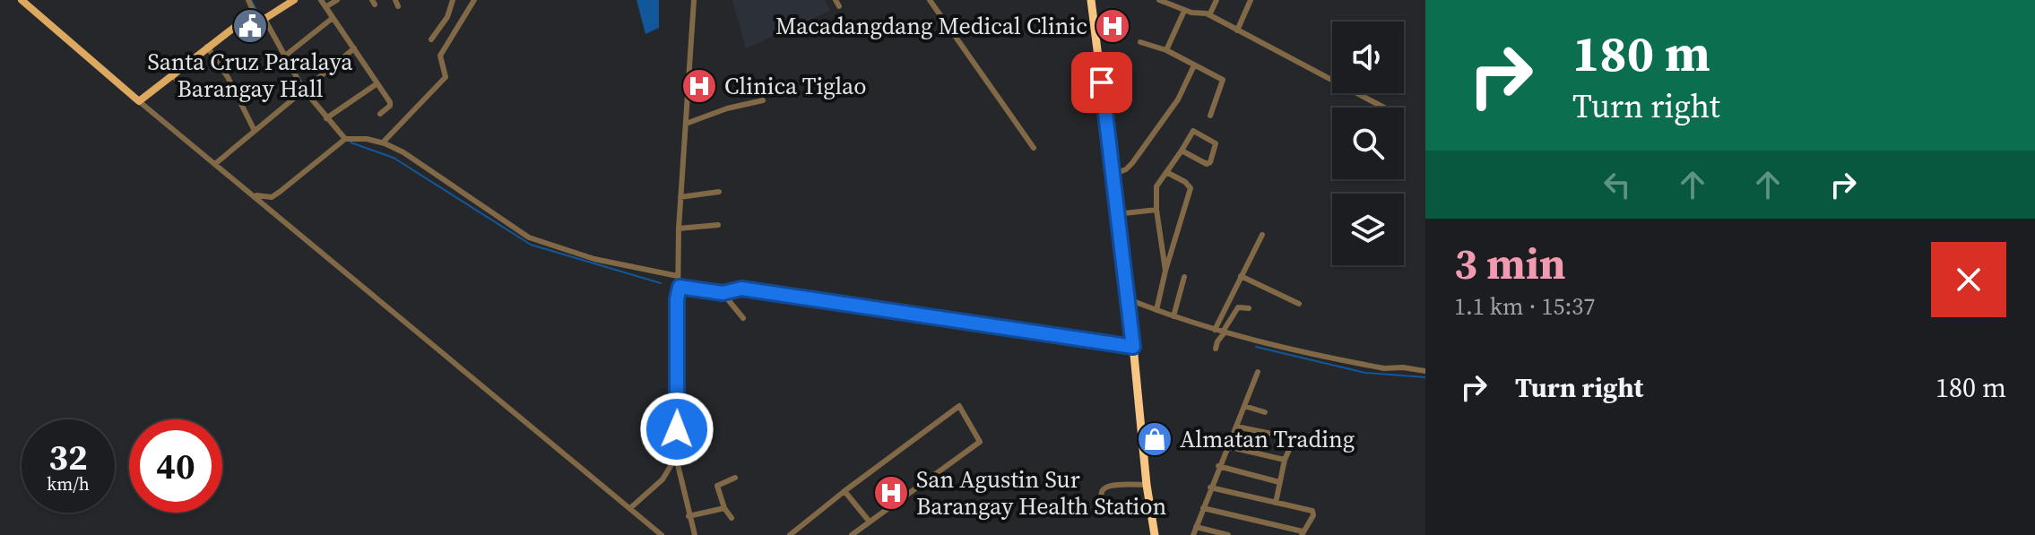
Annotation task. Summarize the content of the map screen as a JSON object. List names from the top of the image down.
{
  "places": {
    "public building": ["Santa Cruz Paralaya Barangay Hall"],
    "hospital": ["Macadangdang Medical Clinic", "Clinica Tiglao", "San Agustin Sur Barangay Health Station"],
    "shop": ["Almatan Trading"]
  },
  "page": {
    "turn": ["180 m", "Turn right"],
    "heading": ["3 min", "1.1 km · 15:37"],
    "list": [
      {
        "name": "Turn right",
        "value": "180 m"
      }
    ],
    "speed": "32 km/h",
    "limit": "40"
  }
}
